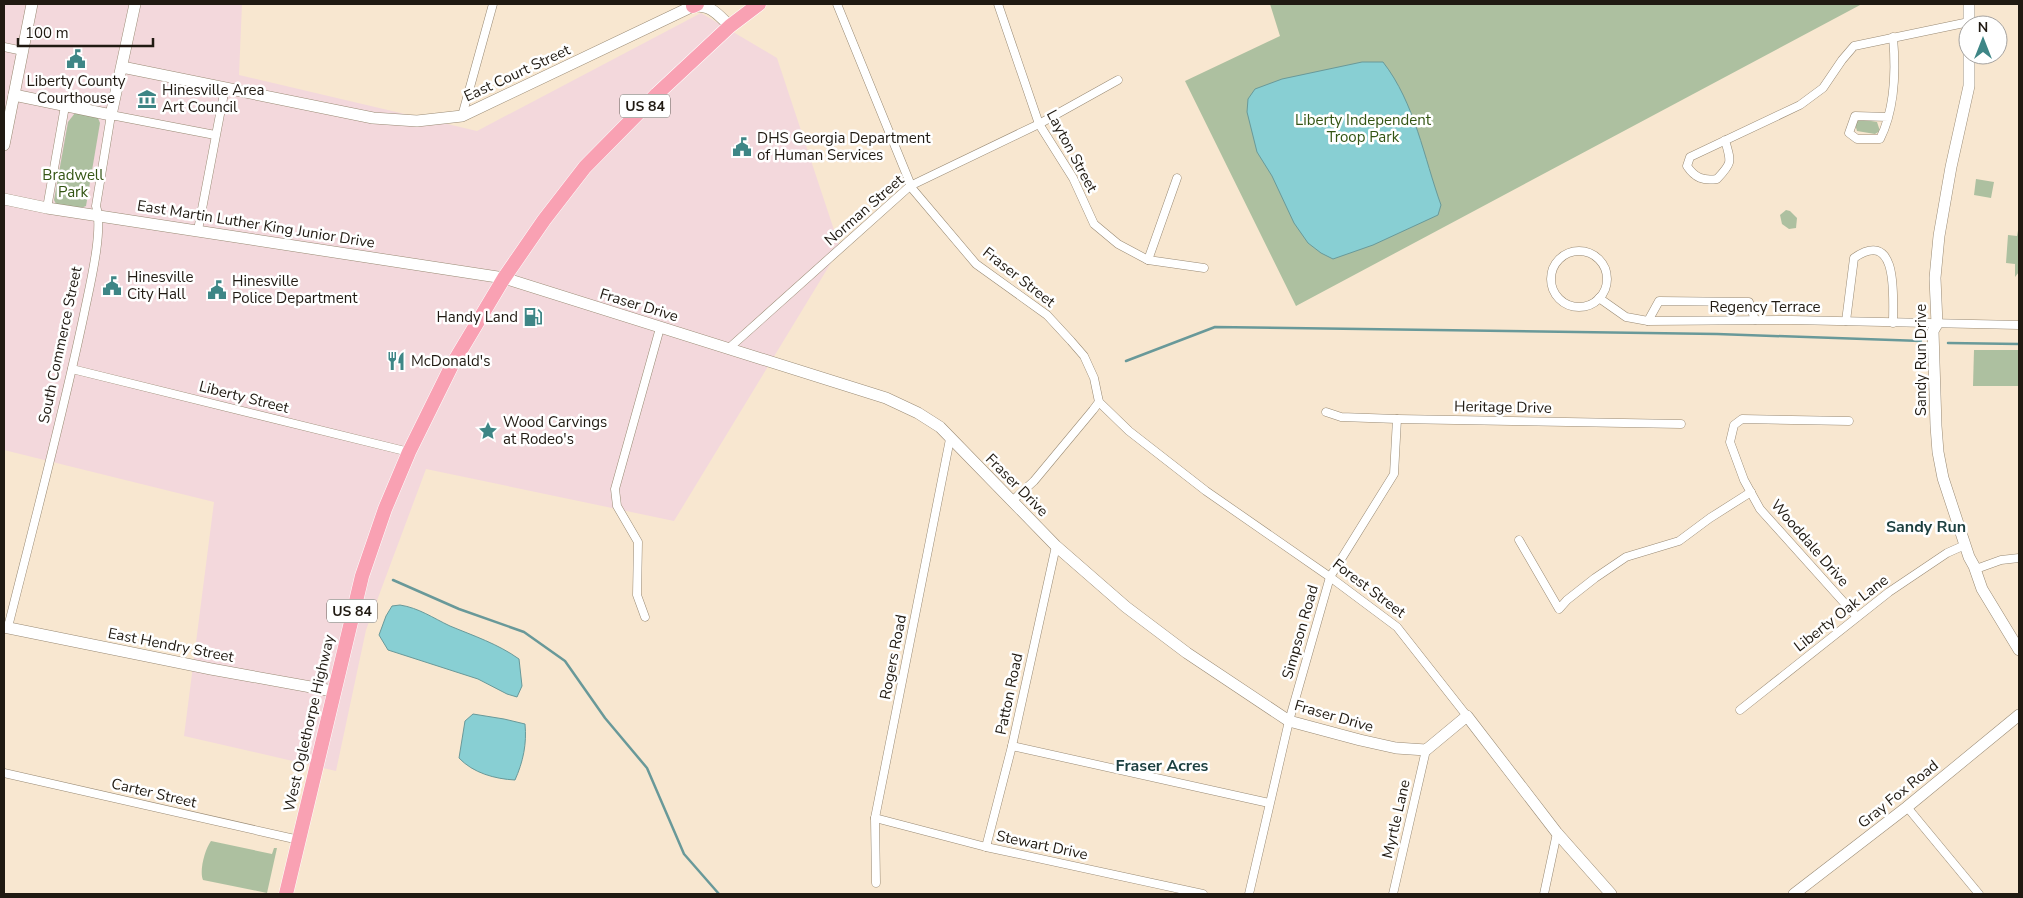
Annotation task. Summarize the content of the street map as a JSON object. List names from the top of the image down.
{
  "streets": {
    "highway": ["US 84", "West Oglethorpe Highway"],
    "street": [
      "East Court Street",
      "Layton Street",
      "Norman Street",
      "East Martin Luther King Junior Drive",
      "Fraser Street",
      "Fraser Drive",
      "Regency Terrace",
      "South Commerce Street",
      "Sandy Run Drive",
      "Liberty Street",
      "Heritage Drive",
      "Wooddale Drive",
      "Forest Street",
      "Liberty Oak Lane",
      "Simpson Road",
      "East Hendry Street",
      "Rogers Road",
      "Patton Road",
      "Carter Street",
      "Gray Fox Road",
      "Myrtle Lane",
      "Stewart Drive"
    ]
  },
  "crossings": [
    ["East Court Street", "South Commerce Street"],
    ["East Court Street", "West Oglethorpe Highway"],
    ["Layton Street", "Norman Street"],
    ["Norman Street", "Fraser Street"],
    ["Norman Street", "Fraser Drive"],
    ["East Martin Luther King Junior Drive", "Fraser Drive"],
    ["East Martin Luther King Junior Drive", "South Commerce Street"],
    ["East Martin Luther King Junior Drive", "West Oglethorpe Highway"],
    ["Fraser Street", "Forest Street"],
    ["Fraser Drive", "Simpson Road"],
    ["Fraser Drive", "Rogers Road"],
    ["Fraser Drive", "Patton Road"],
    ["Fraser Drive", "West Oglethorpe Highway"],
    ["Fraser Drive", "Myrtle Lane"],
    ["Regency Terrace", "Sandy Run Drive"],
    ["South Commerce Street", "Liberty Street"],
    ["South Commerce Street", "East Hendry Street"],
    ["Sandy Run Drive", "Liberty Oak Lane"],
    ["Liberty Street", "West Oglethorpe Highway"],
    ["Heritage Drive", "Simpson Road"],
    ["Wooddale Drive", "Liberty Oak Lane"],
    ["Forest Street", "Simpson Road"],
    ["East Hendry Street", "West Oglethorpe Highway"],
    ["Rogers Road", "Stewart Drive"],
    ["Patton Road", "Stewart Drive"],
    ["West Oglethorpe Highway", "Carter Street"]
  ],
  "districts": ["Sandy Run", "Fraser Acres"],
  "parks": ["Liberty Independent Troop Park", "Bradwell Park"],
  "places": {
    "public building": [
      "Liberty County Courthouse",
      "DHS Georgia Department of Human Services",
      "Hinesville City Hall",
      "Hinesville Police Department"
    ],
    "museum": ["Hinesville Area Art Council"],
    "fuel station": ["Handy Land"],
    "restaurant": ["McDonald's"],
    "place": ["Wood Carvings at Rodeo's"]
  },
  "scale_bar": "100 m",
  "north": "top"
}
